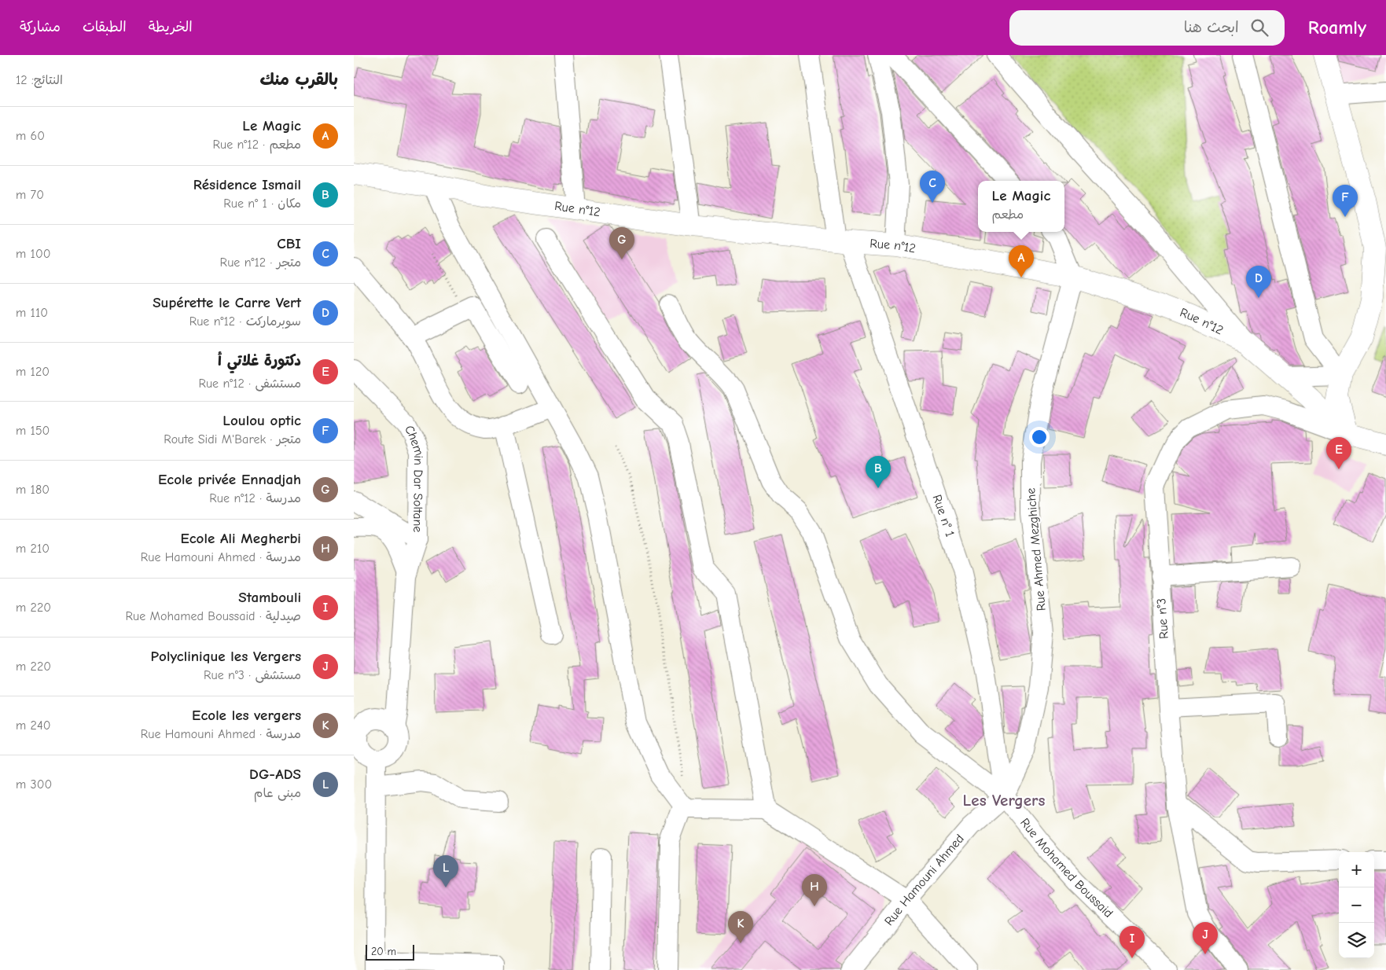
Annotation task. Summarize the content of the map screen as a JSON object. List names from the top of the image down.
{
  "streets": {
    "main road": ["Rue n°12"],
    "street": [
      "Chemin Dar Soltane",
      "Rue n° 1",
      "Rue Ahmed Mezghiche",
      "Rue n°3",
      "Rue Mohamed Boussaid",
      "Rue Hamouni Ahmed"
    ]
  },
  "crossings": [
    ["Rue n°12", "Rue n° 1"],
    ["Rue n°12", "Rue Ahmed Mezghiche"],
    ["Rue n°12", "Rue n°3"],
    ["Rue n° 1", "Rue Ahmed Mezghiche"],
    ["Rue n° 1", "Rue Mohamed Boussaid"],
    ["Rue n° 1", "Rue Hamouni Ahmed"],
    ["Rue Ahmed Mezghiche", "Rue Mohamed Boussaid"],
    ["Rue Ahmed Mezghiche", "Rue Hamouni Ahmed"],
    ["Rue Mohamed Boussaid", "Rue Hamouni Ahmed"]
  ],
  "districts": ["Les Vergers"],
  "scale_bar": "20 m",
  "page": {
    "header": "Roamly",
    "search": "ابحث هنا",
    "nav": ["الخريطة", "الطبقات", "مشاركة"],
    "heading": ["بالقرب منك", "النتائج: 12"],
    "list": [
      {
        "mark": "A",
        "name": "Le Magic",
        "note": "مطعم · Rue n°12",
        "value": "60 m"
      },
      {
        "mark": "B",
        "name": "Résidence Ismail",
        "note": "مكان · Rue n° 1",
        "value": "70 m"
      },
      {
        "mark": "C",
        "name": "CBI",
        "note": "متجر · Rue n°12",
        "value": "100 m"
      },
      {
        "mark": "D",
        "name": "Supérette le Carre Vert",
        "note": "سوبرماركت · Rue n°12",
        "value": "110 m"
      },
      {
        "mark": "E",
        "name": "دكتورة غلاتي أ",
        "note": "مستشفى · Rue n°12",
        "value": "120 m"
      },
      {
        "mark": "F",
        "name": "Loulou optic",
        "note": "متجر · Route Sidi M'Barek",
        "value": "150 m"
      },
      {
        "mark": "G",
        "name": "Ecole privée Ennadjah",
        "note": "مدرسة · Rue n°12",
        "value": "180 m"
      },
      {
        "mark": "H",
        "name": "Ecole Ali Megherbi",
        "note": "مدرسة · Rue Hamouni Ahmed",
        "value": "210 m"
      },
      {
        "mark": "I",
        "name": "Stambouli",
        "note": "صيدلية · Rue Mohamed Boussaid",
        "value": "220 m"
      },
      {
        "mark": "J",
        "name": "Polyclinique les Vergers",
        "note": "مستشفى · Rue n°3",
        "value": "220 m"
      },
      {
        "mark": "K",
        "name": "Ecole les vergers",
        "note": "مدرسة · Rue Hamouni Ahmed",
        "value": "240 m"
      },
      {
        "mark": "L",
        "name": "DG-ADS",
        "note": "مبنى عام",
        "value": "300 m"
      }
    ],
    "pins": [
      "C",
      "F",
      "G",
      "A",
      "D",
      "E",
      "B",
      "L",
      "H",
      "K",
      "J",
      "I"
    ],
    "popup": ["Le Magic", "مطعم"],
    "map_buttons": ["+", "−"],
    "scale": "20 m"
  }
}
